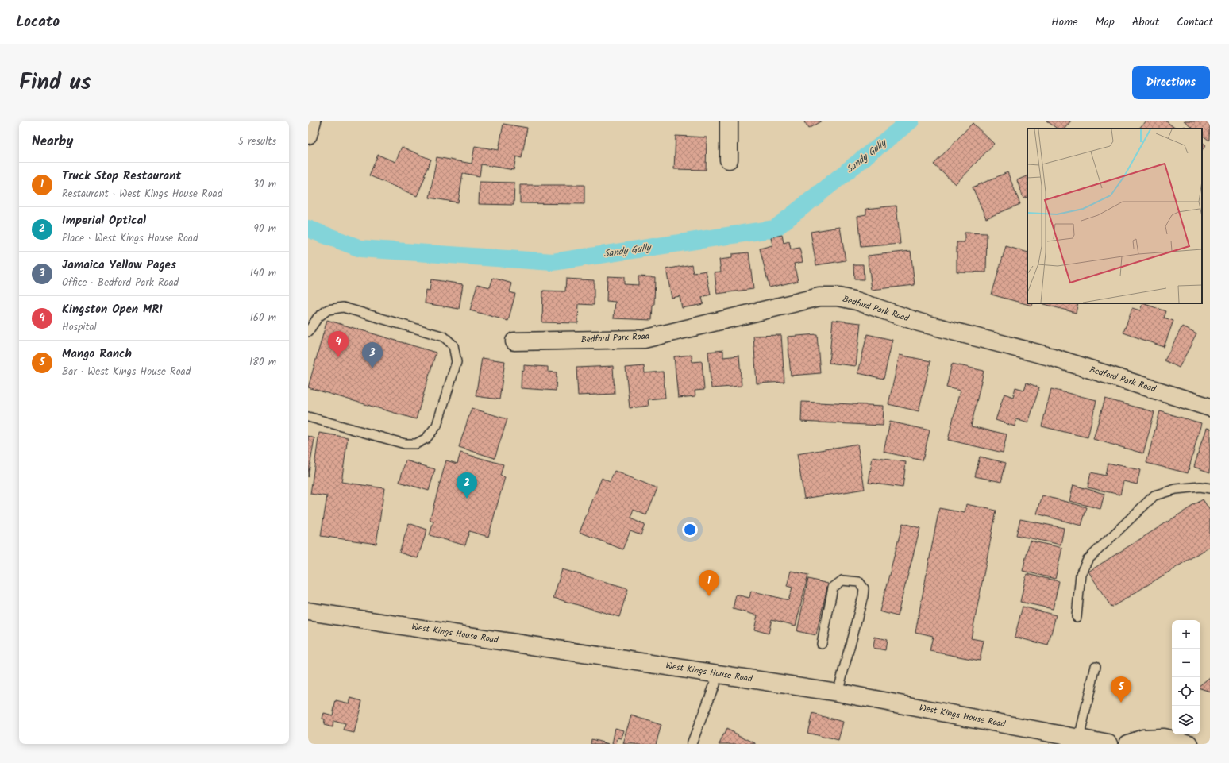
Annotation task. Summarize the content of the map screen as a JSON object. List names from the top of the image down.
{
  "streets": {
    "main road": ["Bedford Park Road", "West Kings House Road"]
  },
  "water": ["Sandy Gully"],
  "page": {
    "header": "Locato",
    "nav": [
      "Home",
      "Map",
      "About",
      "Contact"
    ],
    "title": "Find us",
    "buttons": "Directions",
    "heading": ["Nearby", "5 results"],
    "list": [
      {
        "mark": "1",
        "name": "Truck Stop Restaurant",
        "note": "Restaurant · West Kings House Road",
        "value": "30 m"
      },
      {
        "mark": "2",
        "name": "Imperial Optical",
        "note": "Place · West Kings House Road",
        "value": "90 m"
      },
      {
        "mark": "3",
        "name": "Jamaica Yellow Pages",
        "note": "Office · Bedford Park Road",
        "value": "140 m"
      },
      {
        "mark": "4",
        "name": "Kingston Open MRI",
        "note": "Hospital",
        "value": "160 m"
      },
      {
        "mark": "5",
        "name": "Mango Ranch",
        "note": "Bar · West Kings House Road",
        "value": "180 m"
      }
    ],
    "pins": [
      "4",
      "3",
      "2",
      "1",
      "5"
    ],
    "map_buttons": ["+", "−"]
  }
}
